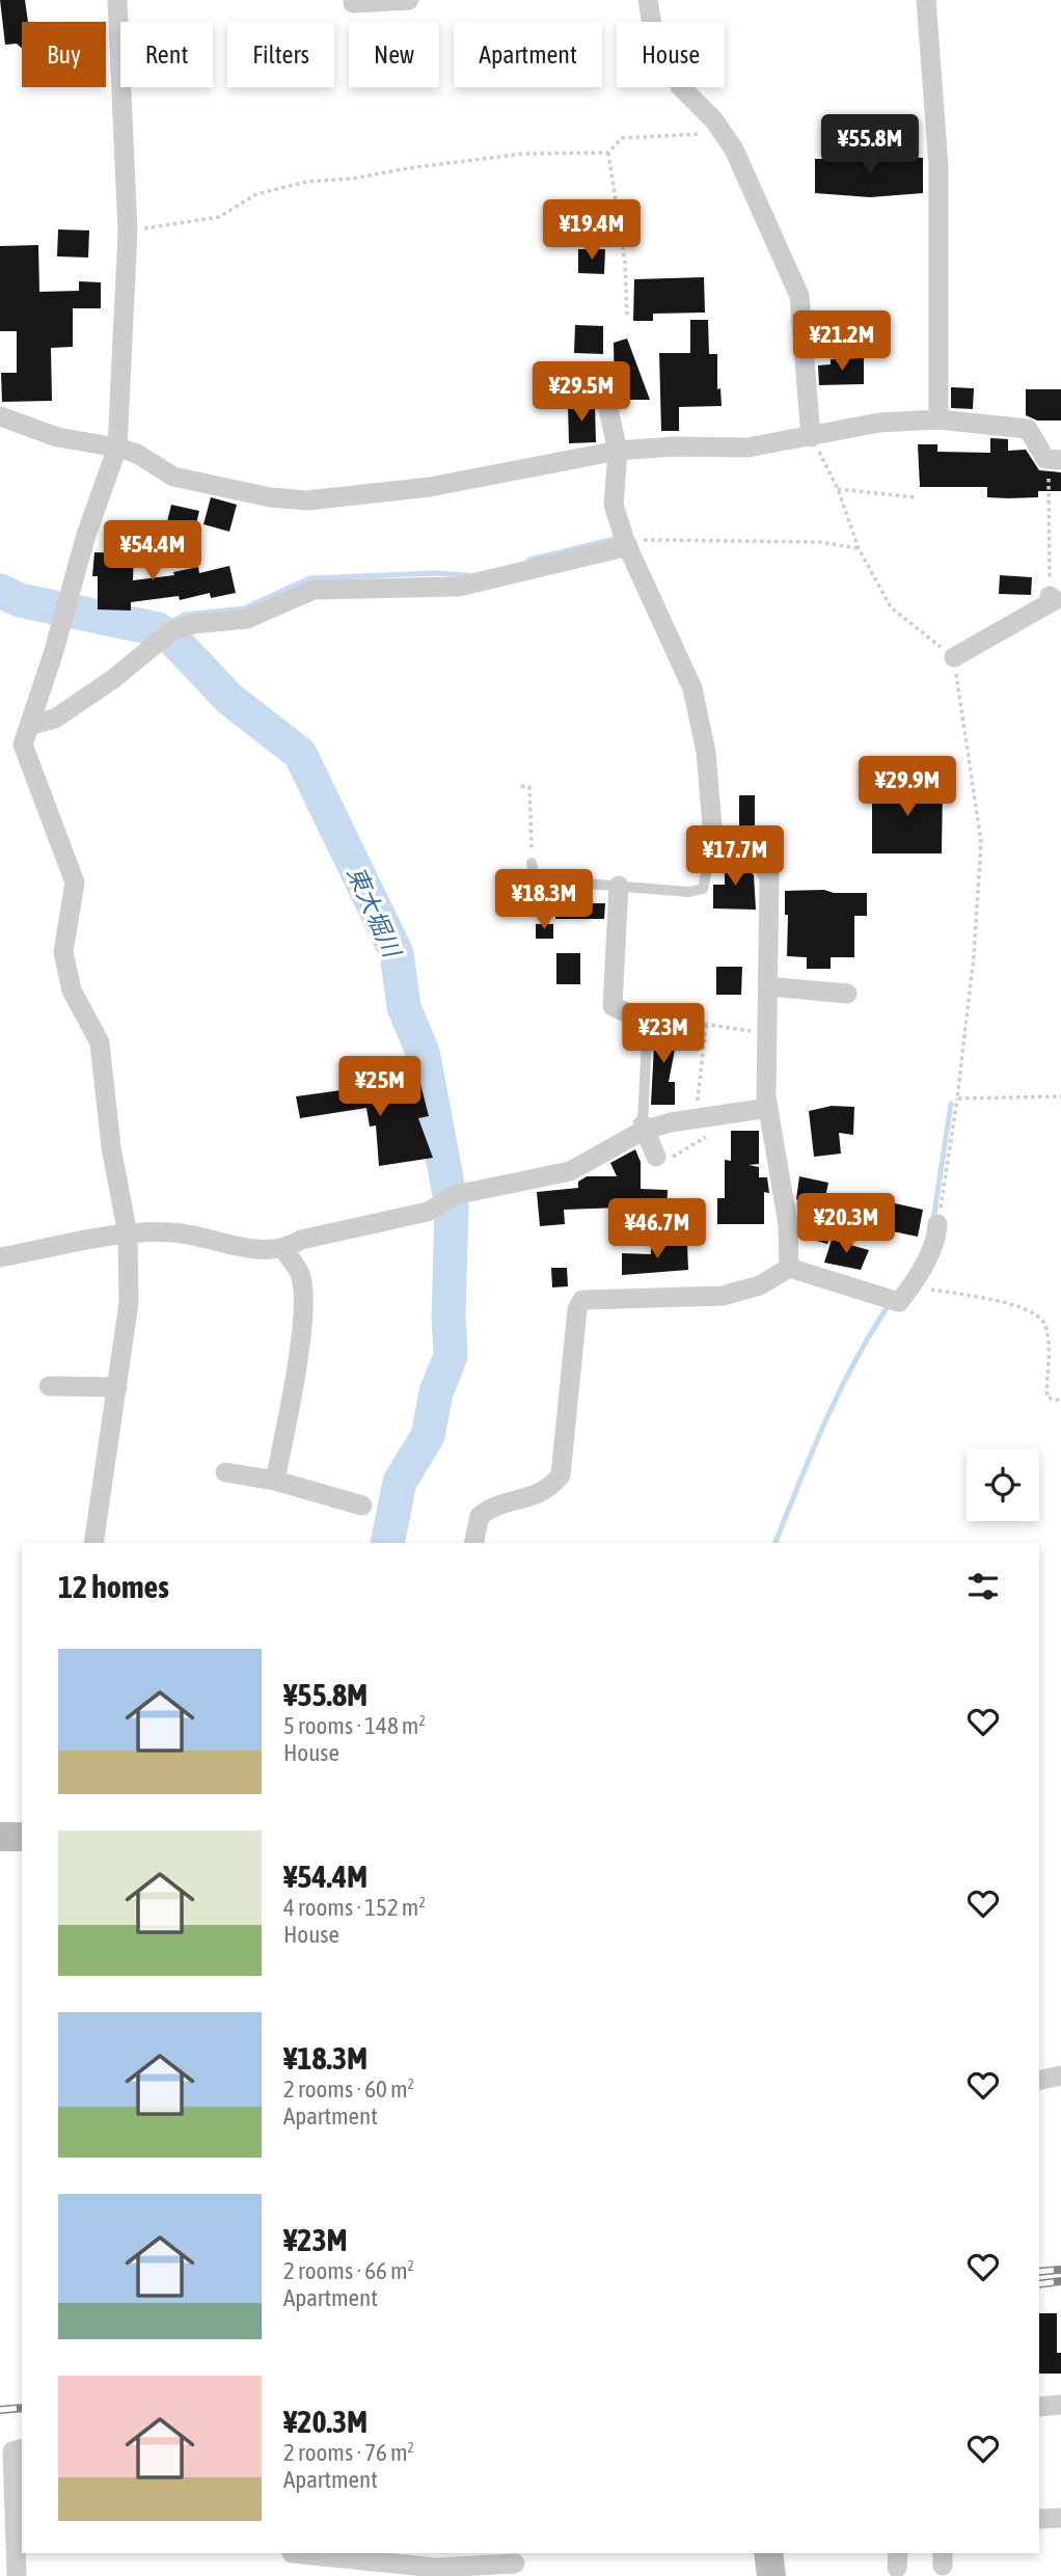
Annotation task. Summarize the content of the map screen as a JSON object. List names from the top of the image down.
{
  "water": ["東大堀川"],
  "page": {
    "chip": [
      "Buy",
      "Rent",
      "Filters",
      "New",
      "Apartment",
      "House"
    ],
    "price": [
      "¥55.8M",
      "¥19.4M",
      "¥21.2M",
      "¥29.5M",
      "¥54.4M",
      "¥29.9M",
      "¥17.7M",
      "¥18.3M",
      "¥23M",
      "¥25M",
      "¥20.3M",
      "¥46.7M"
    ],
    "heading": "12 homes",
    "list": [
      {
        "name": "¥55.8M",
        "note": "5 rooms · 148 m² · House"
      },
      {
        "name": "¥54.4M",
        "note": "4 rooms · 152 m² · House"
      },
      {
        "name": "¥18.3M",
        "note": "2 rooms · 60 m² · Apartment"
      },
      {
        "name": "¥23M",
        "note": "2 rooms · 66 m² · Apartment"
      },
      {
        "name": "¥20.3M",
        "note": "2 rooms · 76 m² · Apartment"
      }
    ]
  }
}
